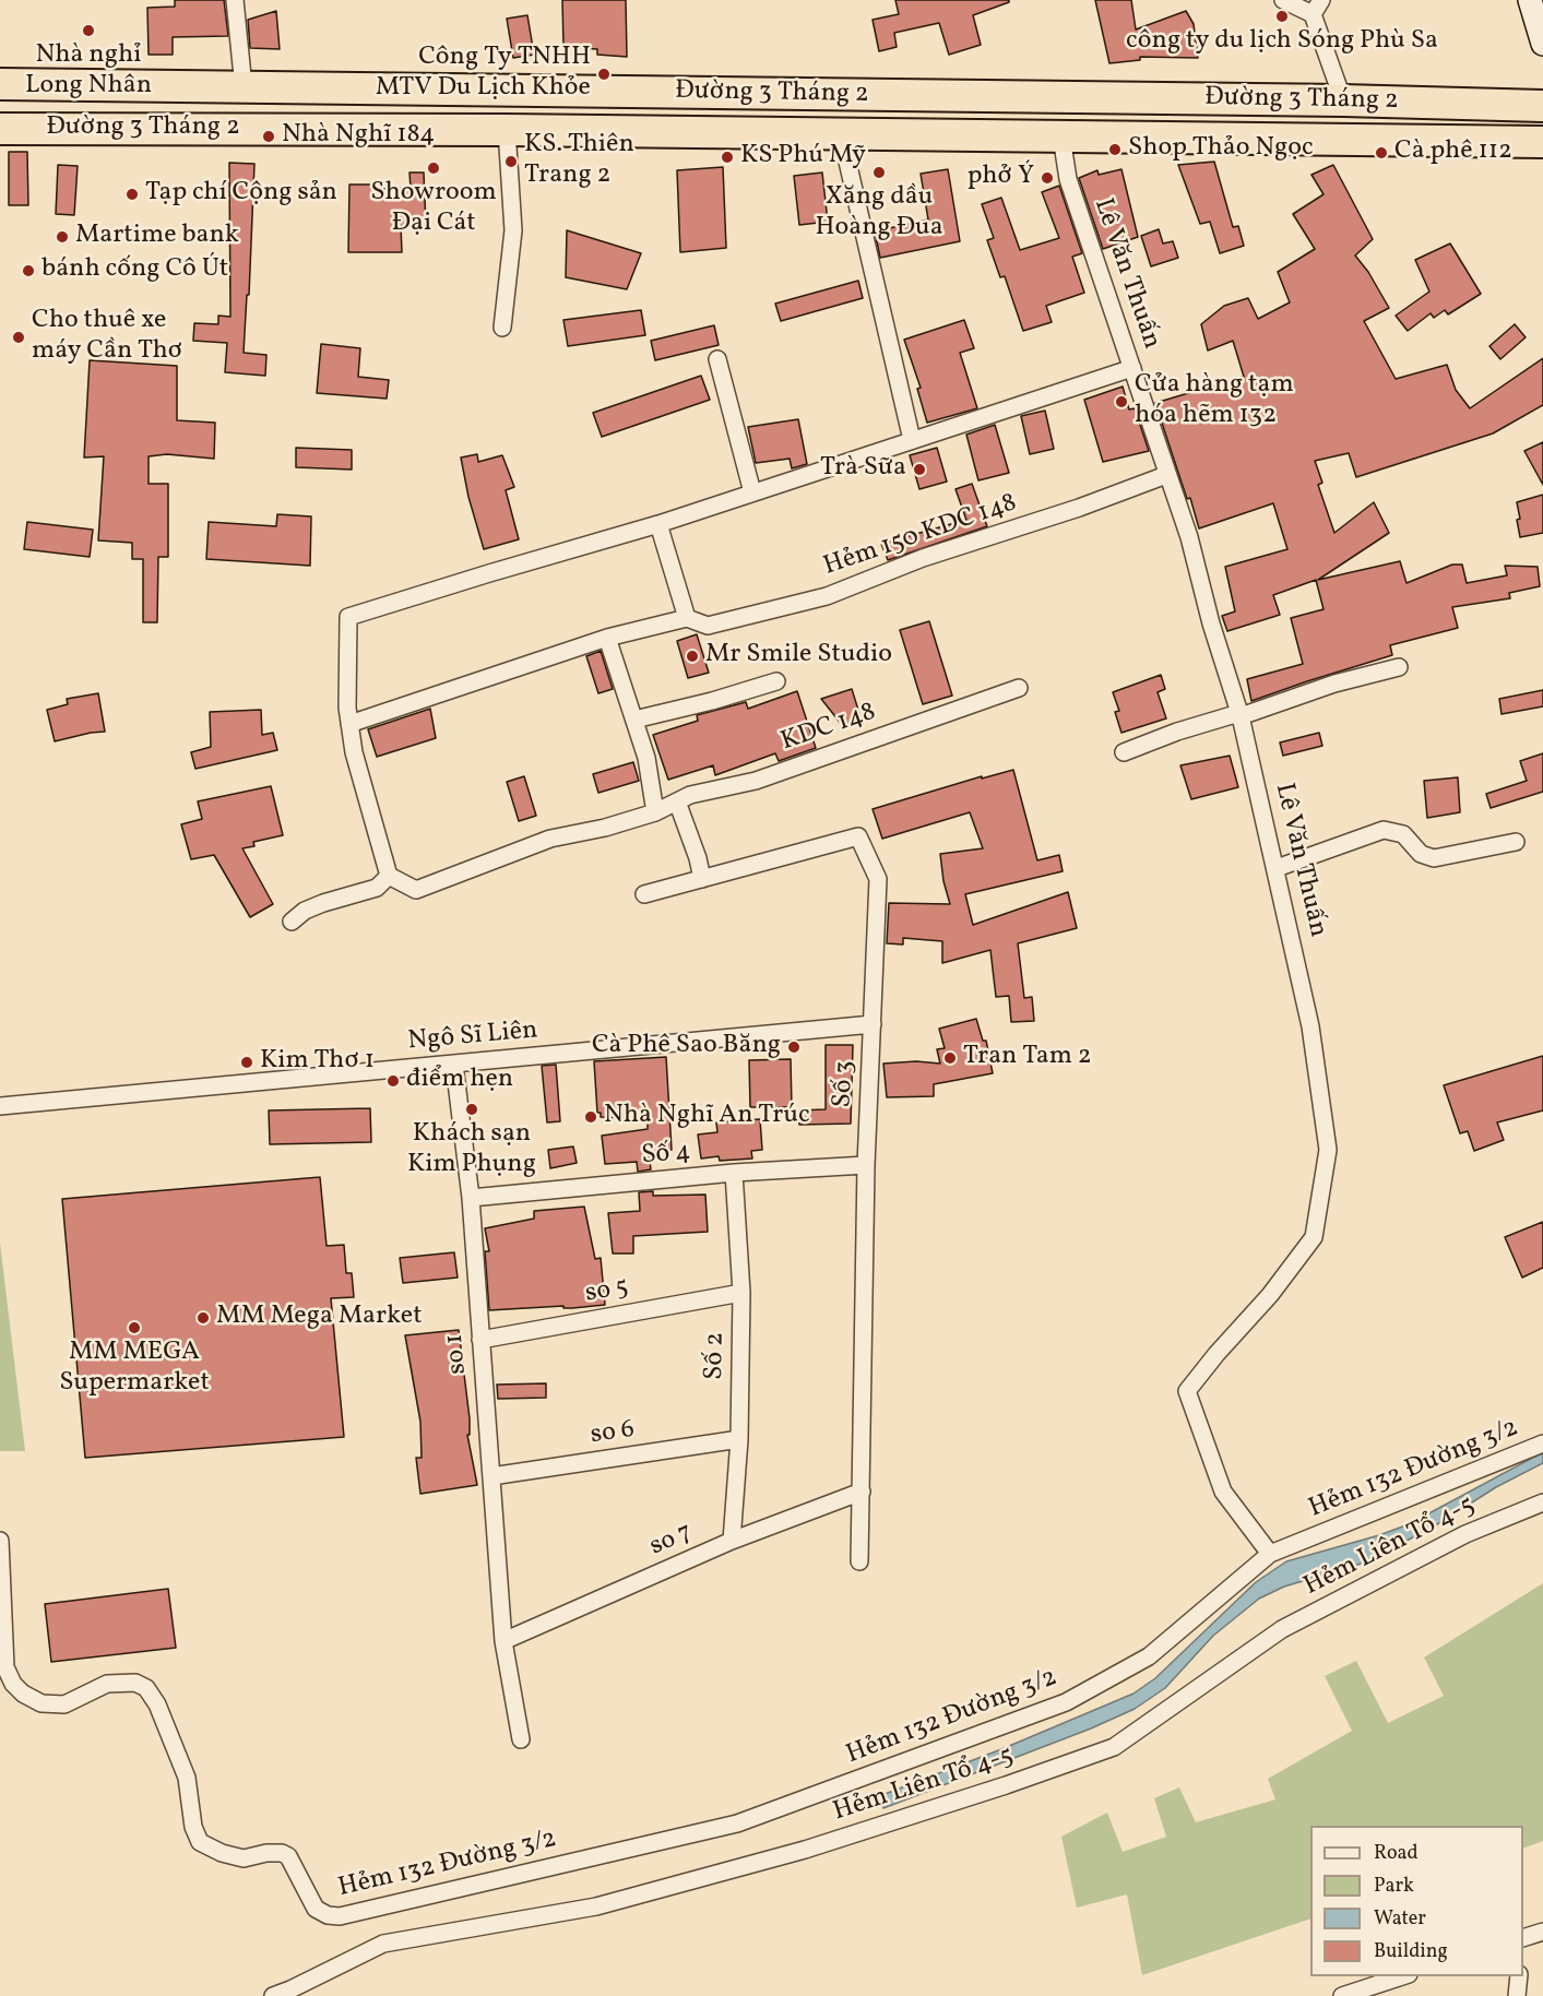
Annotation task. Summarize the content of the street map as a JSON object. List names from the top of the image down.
{
  "streets": {
    "highway": ["Đường 3 Tháng 2"],
    "street": [
      "Lê Văn Thuấn",
      "Hẻm 150 KDC 148",
      "KDC 148",
      "Ngô Sĩ Liên",
      "Số 3",
      "Số 4",
      "so 5",
      "so 1",
      "Số 2",
      "so 6",
      "Hẻm 132 Đường 3/2",
      "so 7",
      "Hẻm Liên Tổ 4-5"
    ]
  },
  "crossings": [
    ["Đường 3 Tháng 2", "Lê Văn Thuấn"],
    ["Lê Văn Thuấn", "Hẻm 150 KDC 148"],
    ["Lê Văn Thuấn", "Hẻm 132 Đường 3/2"],
    ["Ngô Sĩ Liên", "Số 3"],
    ["Ngô Sĩ Liên", "so 1"],
    ["Số 3", "Số 4"],
    ["Số 3", "so 7"],
    ["Số 4", "so 1"],
    ["Số 4", "Số 2"],
    ["so 5", "so 1"],
    ["so 5", "Số 2"],
    ["so 1", "so 6"],
    ["so 1", "so 7"],
    ["Số 2", "so 6"],
    ["Số 2", "so 7"]
  ],
  "places": [
    "công ty du lịch Sóng Phù Sa",
    "Nhà nghỉ Long Nhân",
    "Công Ty TNHH MTV Du Lịch Khỏe",
    "Nhà Nghĩ 184",
    "Shop Thảo Ngọc",
    "Cà phê 112",
    "KS Phú Mỹ",
    "KS. Thiên Trang 2",
    "Showroom Đại Cát",
    "Xăng dầu Hoàng Đua",
    "phở Ý",
    "Tạp chí Cộng sản",
    "Martime bank",
    "bánh cống Cô Út",
    "Cho thuê xe máy Cần Thơ",
    "Cửa hàng tạm hóa hẽm 132",
    "Trà Sữa",
    "Mr Smile Studio",
    "Cà Phê Sao Băng",
    "Tran Tam 2",
    "Kim Thơ 1",
    "điểm hẹn",
    "Khách sạn Kim Phụng",
    "Nhà Nghĩ An Trúc",
    "MM Mega Market",
    "MM MEGA Supermarket"
  ],
  "legend": [
    "Road",
    "Park",
    "Water",
    "Building"
  ]
}
